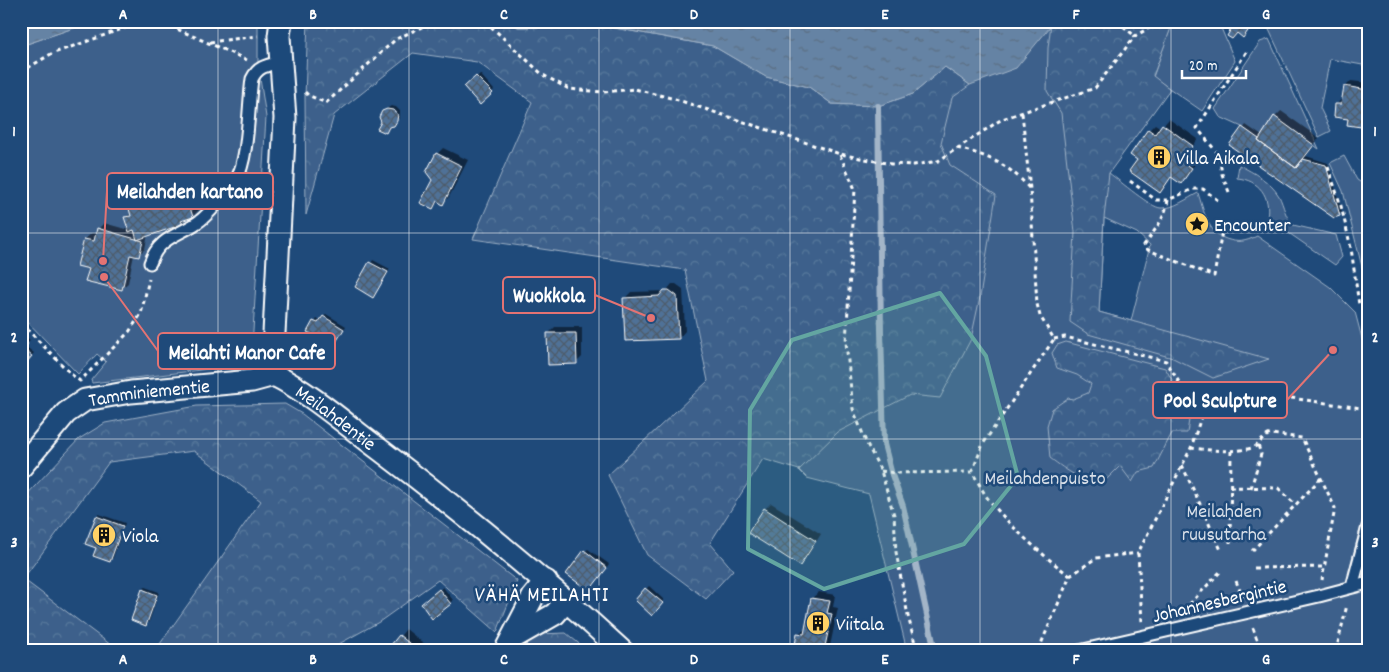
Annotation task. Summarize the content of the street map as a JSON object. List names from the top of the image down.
{
  "streets": {
    "street": ["Tamminiementie", "Meilahdentie"],
    "lane": ["Johannesbergintie"]
  },
  "crossings": [
    ["Tamminiementie", "Meilahdentie"]
  ],
  "districts": ["VÄHÄ MEILAHTI"],
  "parks": ["Meilahdenpuisto", "Meilahden ruusutarha"],
  "places": {
    "building": ["Villa Aikala", "Viola", "Viitala"],
    "place": ["Encounter"],
    "other": [
      "Meilahden kartano",
      "Meilahti Manor Cafe",
      "Wuokkola",
      "Pool Sculpture"
    ]
  },
  "scale_bar": "20 m",
  "grid": {
    "columns": [
      "A",
      "B",
      "C",
      "D",
      "E",
      "F",
      "G"
    ],
    "rows": ["1", "2", "3"]
  }
}
